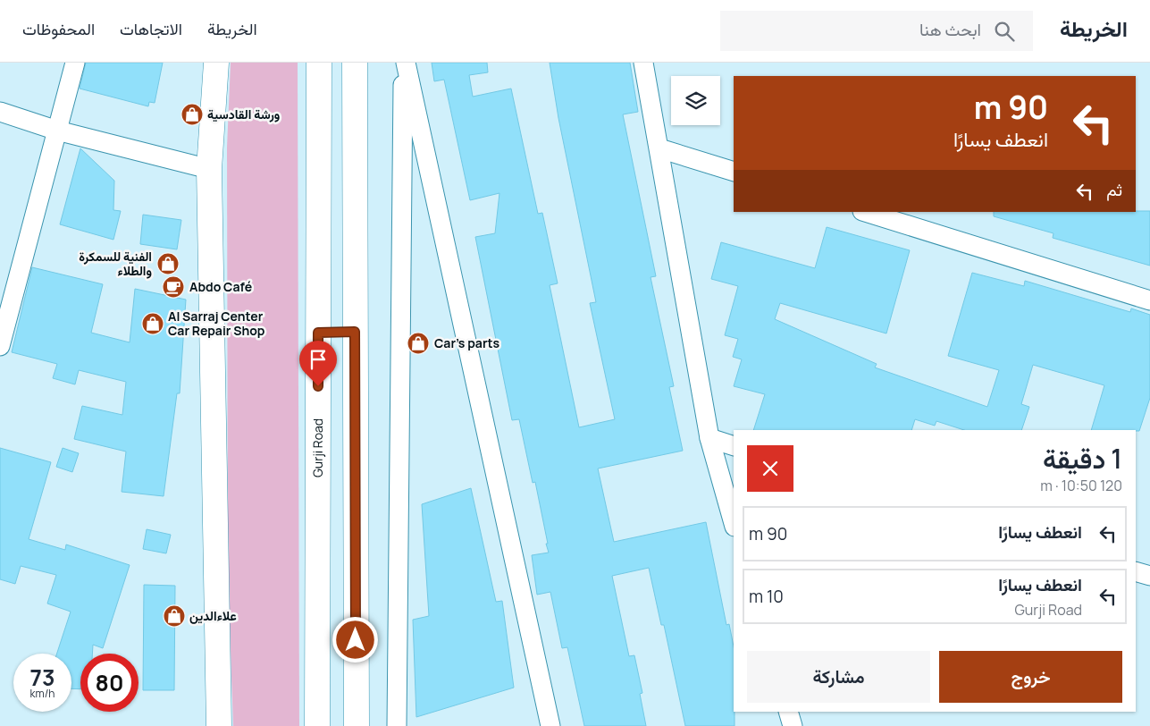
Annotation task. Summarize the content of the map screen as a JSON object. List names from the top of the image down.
{
  "streets": {
    "main road": ["Gurji Road"]
  },
  "places": {
    "shop": [
      "ورشة القادسية",
      "الفنية للسمكرة والطلاء",
      "Al Sarraj Center Car Repair Shop",
      "Car’s parts",
      "علاءالدين"
    ],
    "cafe": ["Abdo Café"]
  },
  "page": {
    "header": "الخريطة",
    "search": "ابحث هنا",
    "nav": ["الخريطة", "الاتجاهات", "المحفوظات"],
    "turn": ["90 m", "انعطف يسارًا"],
    "then": "ثم",
    "heading": ["1 دقيقة", "120 m · 10:50"],
    "list": [
      {
        "name": "انعطف يسارًا",
        "value": "90 m"
      },
      {
        "name": "انعطف يسارًا",
        "note": "Gurji Road",
        "value": "10 m"
      }
    ],
    "buttons": ["خروج", "مشاركة"],
    "speed": "73 km/h",
    "limit": "80"
  }
}
